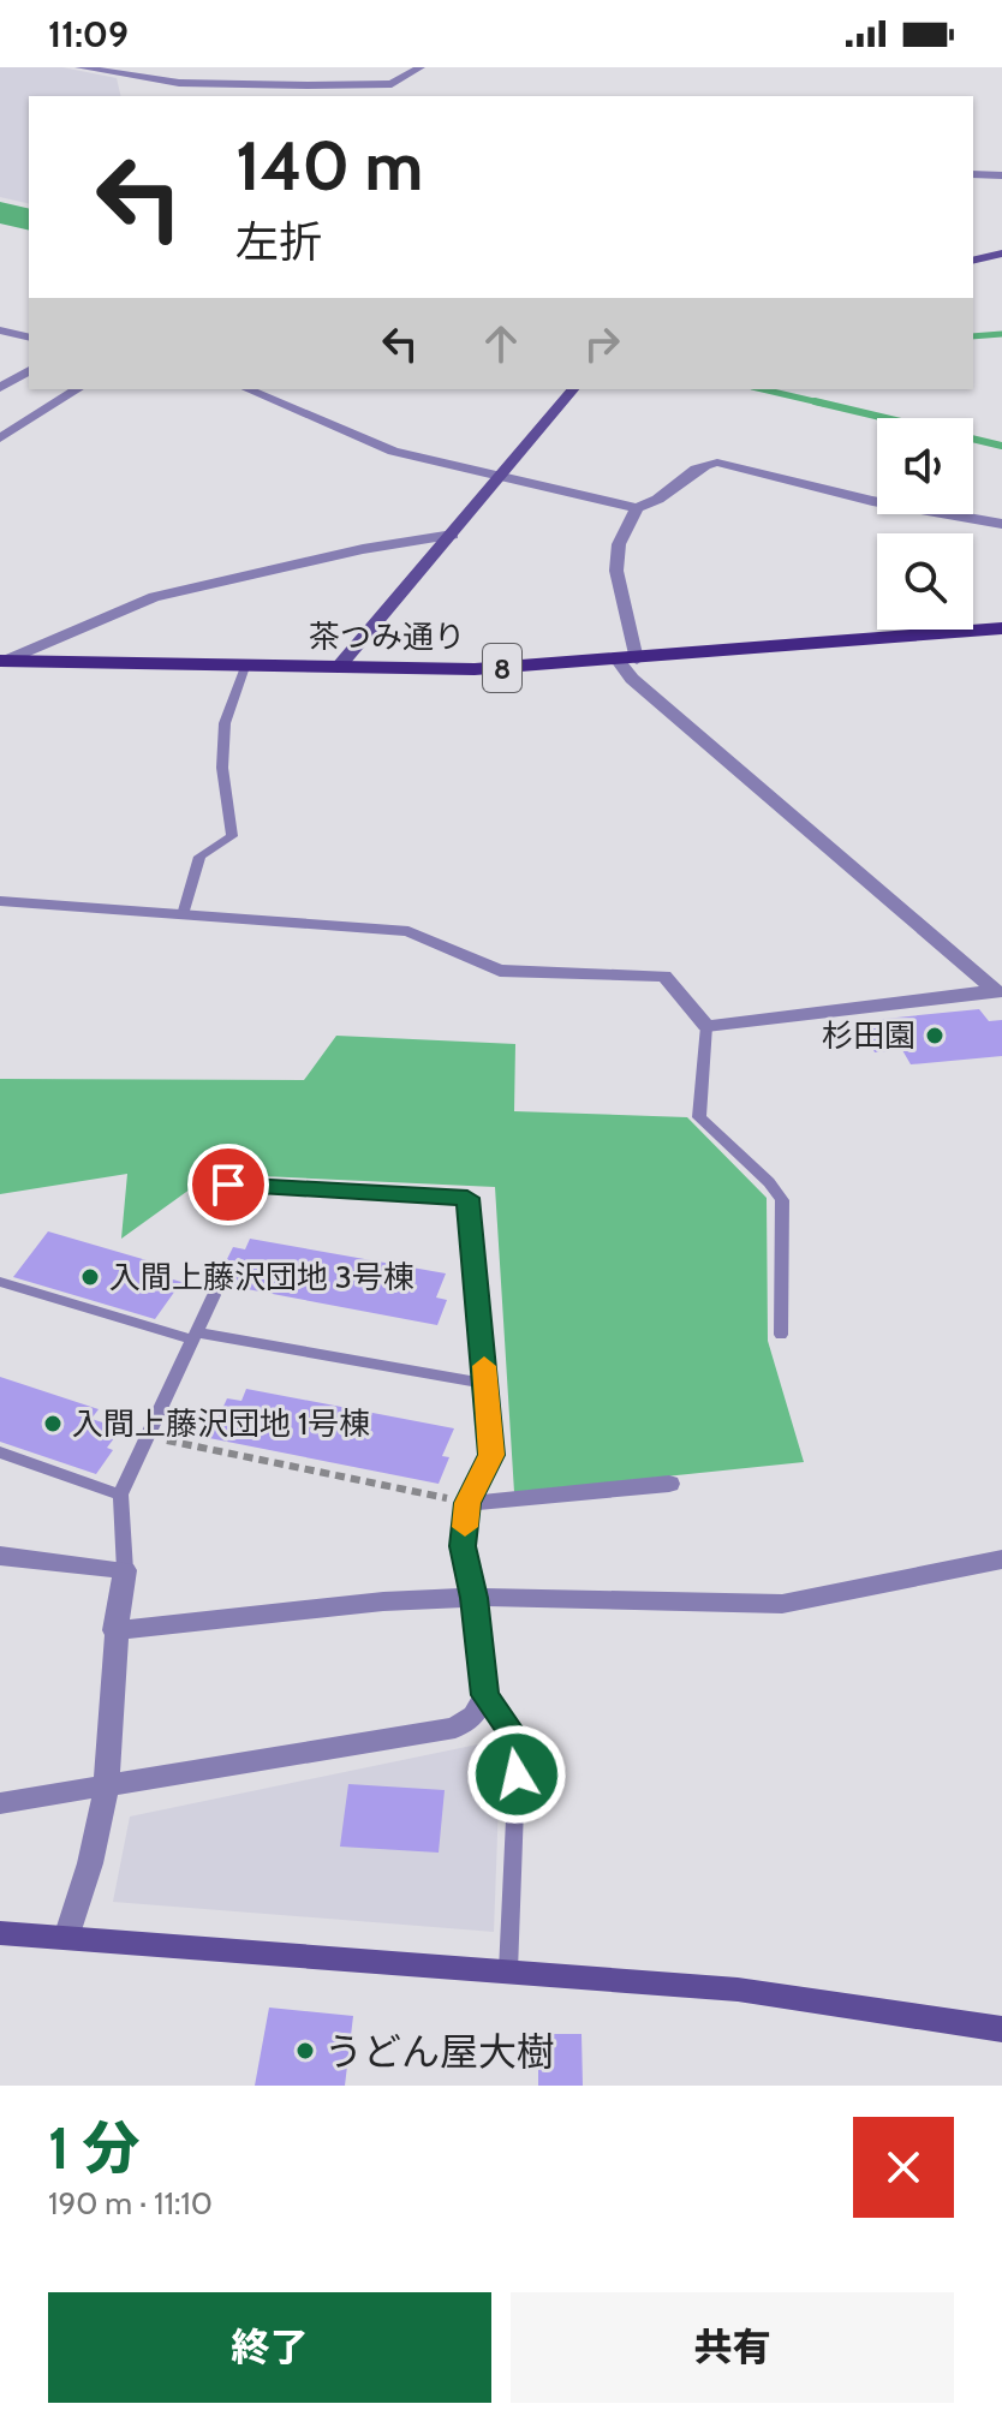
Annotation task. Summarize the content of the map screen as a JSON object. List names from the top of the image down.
{
  "streets": {
    "main road": ["茶つみ通り", "8"]
  },
  "places": [
    "杉田園",
    "入間上藤沢団地 3号棟",
    "入間上藤沢団地 1号棟",
    "うどん屋大樹"
  ],
  "page": {
    "status": "11:09",
    "turn": ["140 m", "左折"],
    "heading": ["1 分", "190 m · 11:10"],
    "buttons": ["終了", "共有"]
  }
}
